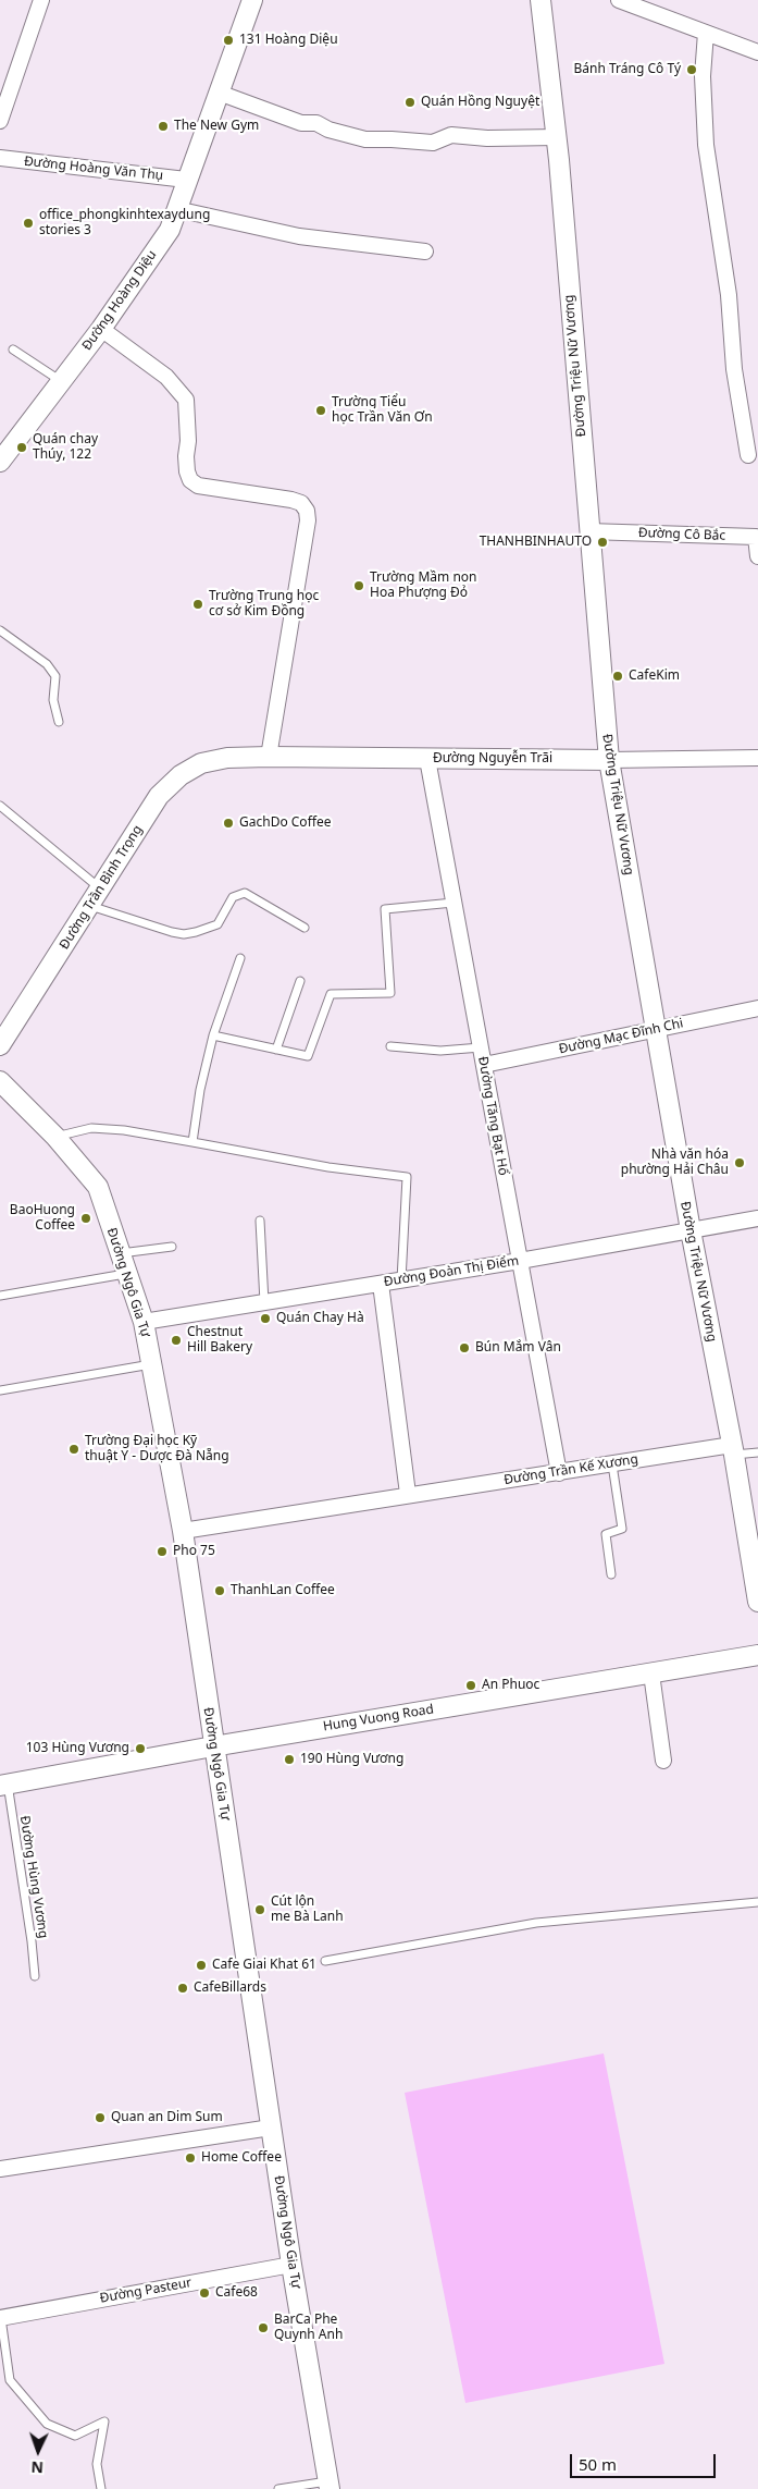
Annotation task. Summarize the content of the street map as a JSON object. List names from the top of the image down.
{
  "streets": {
    "street": [
      "Đường Hoàng Văn Thụ",
      "Đường Hoàng Diệu",
      "Đường Triệu Nữ Vương",
      "Đường Cô Bắc",
      "Đường Nguyễn Trãi",
      "Đường Trần Bình Trọng",
      "Đường Mạc Đĩnh Chi",
      "Đường Tăng Bạt Hổ",
      "Đường Đoàn Thị Điểm",
      "Đường Ngô Gia Tự",
      "Đường Trần Kế Xương",
      "Hung Vuong Road",
      "Đường Pasteur"
    ],
    "lane": ["Đường Hùng Vương"]
  },
  "crossings": [
    ["Đường Hoàng Văn Thụ", "Đường Hoàng Diệu"],
    ["Đường Triệu Nữ Vương", "Đường Cô Bắc"],
    ["Đường Triệu Nữ Vương", "Đường Nguyễn Trãi"],
    ["Đường Triệu Nữ Vương", "Đường Mạc Đĩnh Chi"],
    ["Đường Triệu Nữ Vương", "Đường Đoàn Thị Điểm"],
    ["Đường Triệu Nữ Vương", "Đường Trần Kế Xương"],
    ["Đường Nguyễn Trãi", "Đường Trần Bình Trọng"],
    ["Đường Nguyễn Trãi", "Đường Tăng Bạt Hổ"],
    ["Đường Mạc Đĩnh Chi", "Đường Tăng Bạt Hổ"],
    ["Đường Tăng Bạt Hổ", "Đường Đoàn Thị Điểm"],
    ["Đường Tăng Bạt Hổ", "Đường Trần Kế Xương"],
    ["Đường Đoàn Thị Điểm", "Đường Ngô Gia Tự"],
    ["Đường Ngô Gia Tự", "Đường Trần Kế Xương"],
    ["Đường Ngô Gia Tự", "Hung Vuong Road"],
    ["Đường Ngô Gia Tự", "Đường Pasteur"],
    ["Hung Vuong Road", "Đường Hùng Vương"]
  ],
  "places": [
    "131 Hoàng Diệu",
    "Bánh Tráng Cô Tý",
    "Quán Hồng Nguyệt",
    "The New Gym",
    "office_phongkinhtexaydung stories 3",
    "Trường Tiểu học Trần Văn Ơn",
    "Quán chay Thúy, 122",
    "THANHBINHAUTO",
    "Trường Mầm non Hoa Phượng Đỏ",
    "Trường Trung học cơ sở Kim Đồng",
    "CafeKim",
    "GachDo Coffee",
    "Nhà văn hóa phường Hải Châu",
    "BaoHuong Coffee",
    "Quán Chay Hà",
    "Chestnut Hill Bakery",
    "Bún Mắm Vân",
    "Trường Đại học Kỹ thuật Y - Dược Đà Nẵng",
    "Pho 75",
    "ThanhLan Coffee",
    "An Phuoc",
    "103 Hùng Vương",
    "190 Hùng Vương",
    "Cút lộn me Bà Lanh",
    "Cafe Giai Khat 61",
    "CafeBillards",
    "Quan an Dim Sum",
    "Home Coffee",
    "Cafe68",
    "BarCa Phe Quynh Anh"
  ],
  "scale_bar": "50 m",
  "north": "bottom"
}
